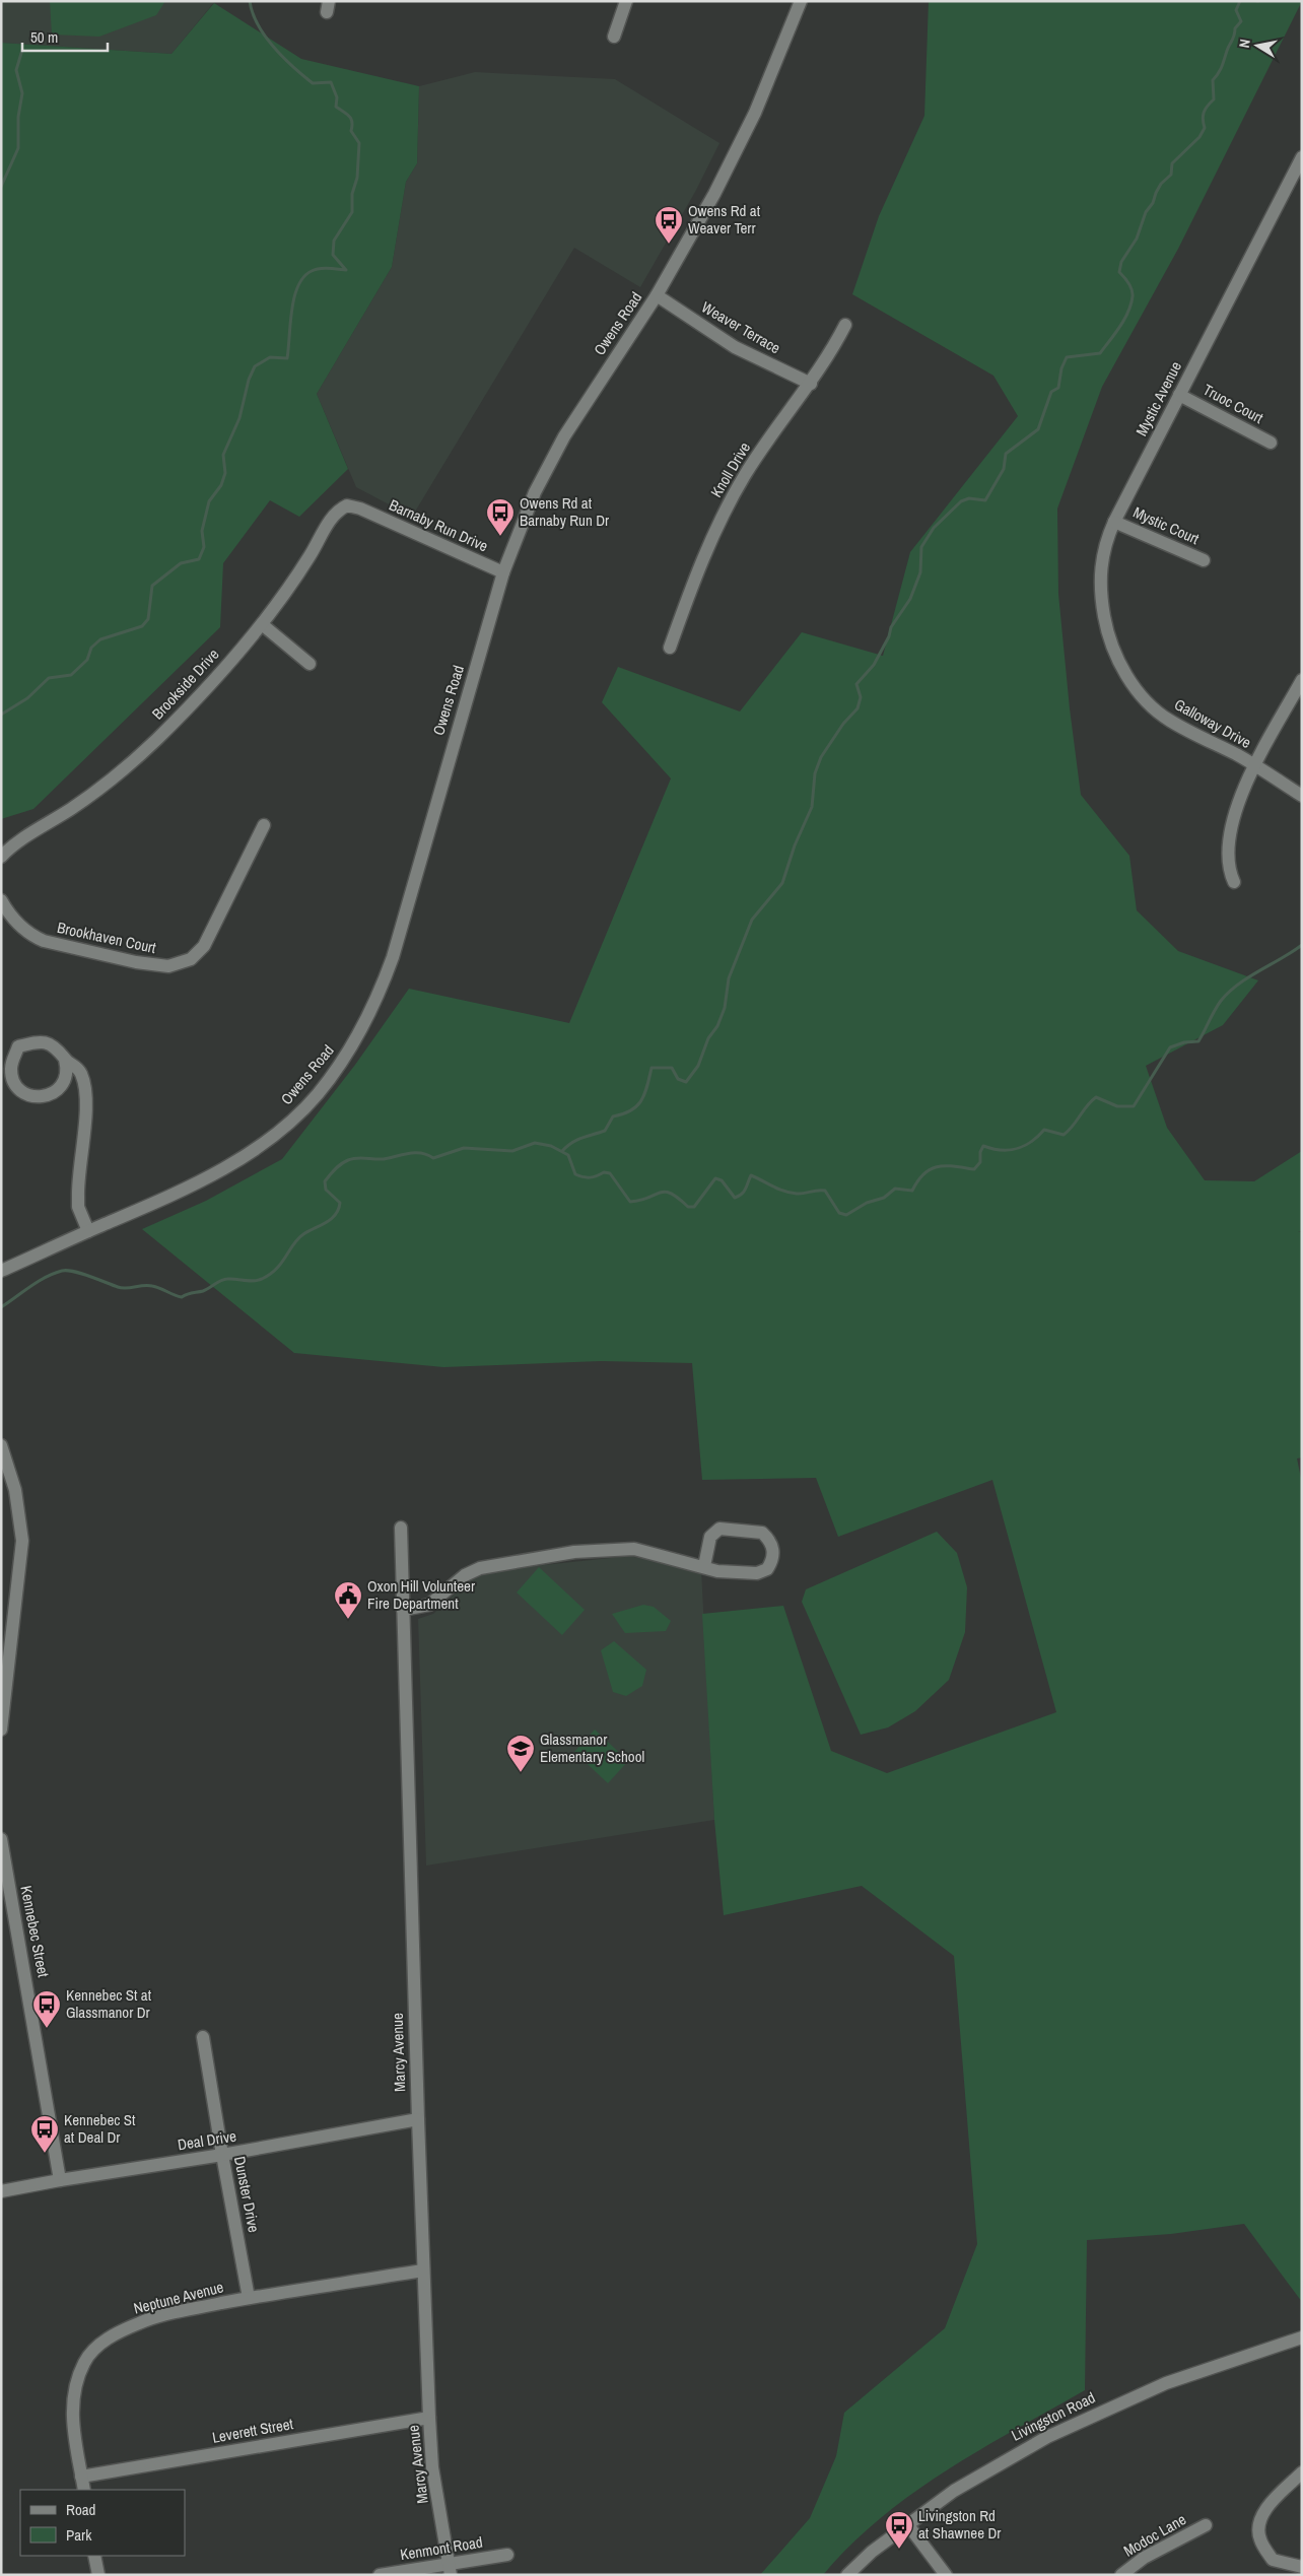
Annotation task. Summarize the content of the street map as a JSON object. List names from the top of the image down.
{
  "streets": {
    "street": [
      "Owens Road",
      "Weaver Terrace",
      "Mystic Avenue",
      "Truoc Court",
      "Knoll Drive",
      "Barnaby Run Drive",
      "Mystic Court",
      "Brookside Drive",
      "Galloway Drive",
      "Brookhaven Court",
      "Kennebec Street",
      "Marcy Avenue",
      "Deal Drive",
      "Dunster Drive",
      "Neptune Avenue",
      "Livingston Road",
      "Leverett Street",
      "Modoc Lane",
      "Kenmont Road"
    ]
  },
  "crossings": [
    ["Owens Road", "Weaver Terrace"],
    ["Owens Road", "Barnaby Run Drive"],
    ["Weaver Terrace", "Knoll Drive"],
    ["Mystic Avenue", "Truoc Court"],
    ["Mystic Avenue", "Mystic Court"],
    ["Mystic Avenue", "Galloway Drive"],
    ["Barnaby Run Drive", "Brookside Drive"],
    ["Kennebec Street", "Deal Drive"],
    ["Marcy Avenue", "Deal Drive"],
    ["Marcy Avenue", "Neptune Avenue"],
    ["Marcy Avenue", "Leverett Street"],
    ["Marcy Avenue", "Kenmont Road"],
    ["Deal Drive", "Dunster Drive"],
    ["Dunster Drive", "Neptune Avenue"],
    ["Neptune Avenue", "Leverett Street"]
  ],
  "places": {
    "bus stop": [
      "Owens Rd at Weaver Terr",
      "Owens Rd at Barnaby Run Dr",
      "Kennebec St at Glassmanor Dr",
      "Kennebec St at Deal Dr",
      "Livingston Rd at Shawnee Dr"
    ],
    "public building": ["Oxon Hill Volunteer Fire Department"],
    "school or university": ["Glassmanor Elementary School"]
  },
  "legend": ["Road", "Park"],
  "scale_bar": "50 m",
  "north": "left"
}
